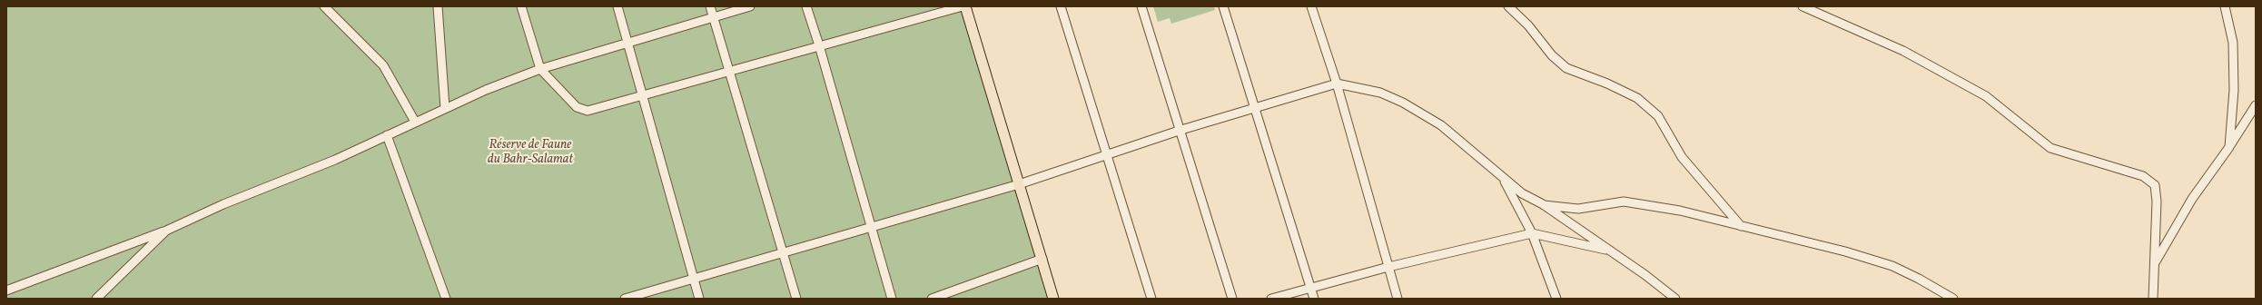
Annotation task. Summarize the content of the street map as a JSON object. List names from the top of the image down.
{
  "parks": ["Réserve de Faune du Bahr-Salamat"]
}
